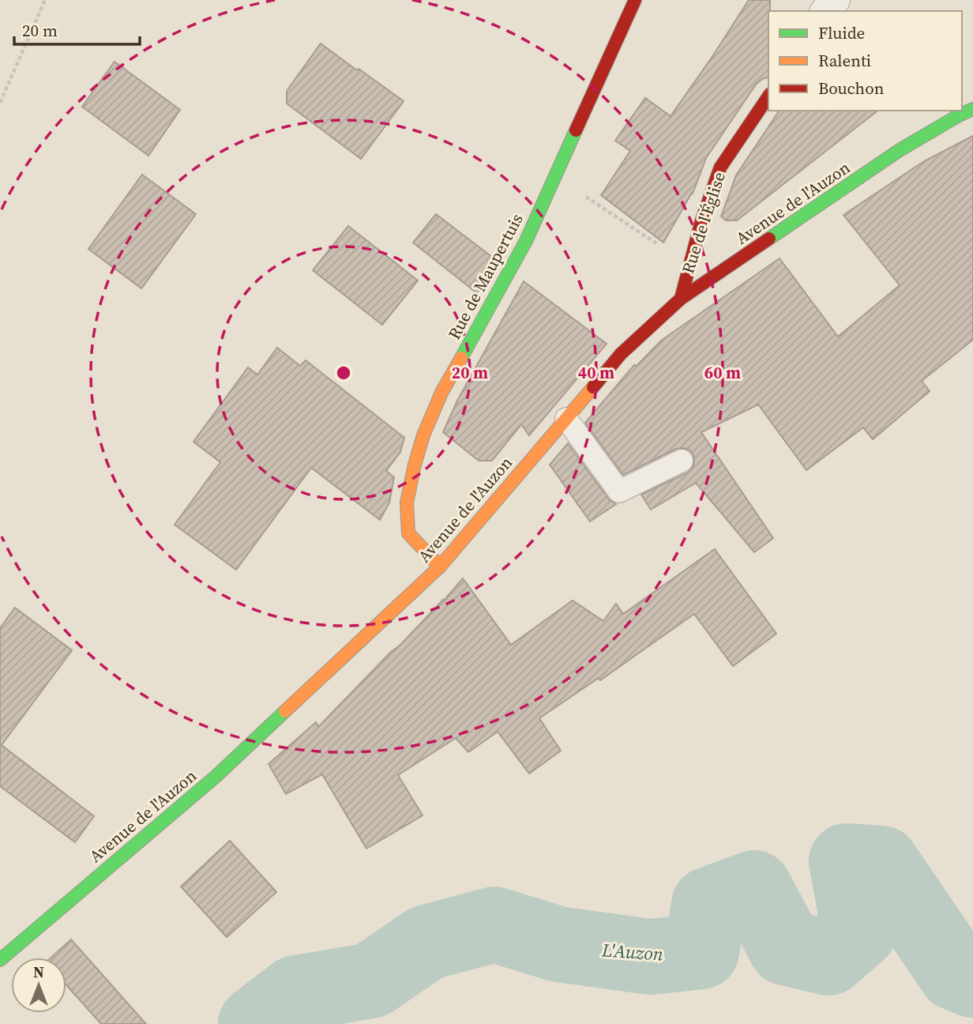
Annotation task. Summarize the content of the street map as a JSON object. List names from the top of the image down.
{
  "streets": {
    "main road": ["Avenue de l'Auzon", "Rue de l'Église", "Rue de Maupertuis"]
  },
  "crossings": [
    ["Avenue de l'Auzon", "Rue de l'Église"],
    ["Avenue de l'Auzon", "Rue de Maupertuis"]
  ],
  "water": ["L'Auzon"],
  "legend": ["Fluide", "Ralenti", "Bouchon"],
  "scale_bar": "20 m",
  "north": "top",
  "rings": ["20 m", "40 m", "60 m"]
}
